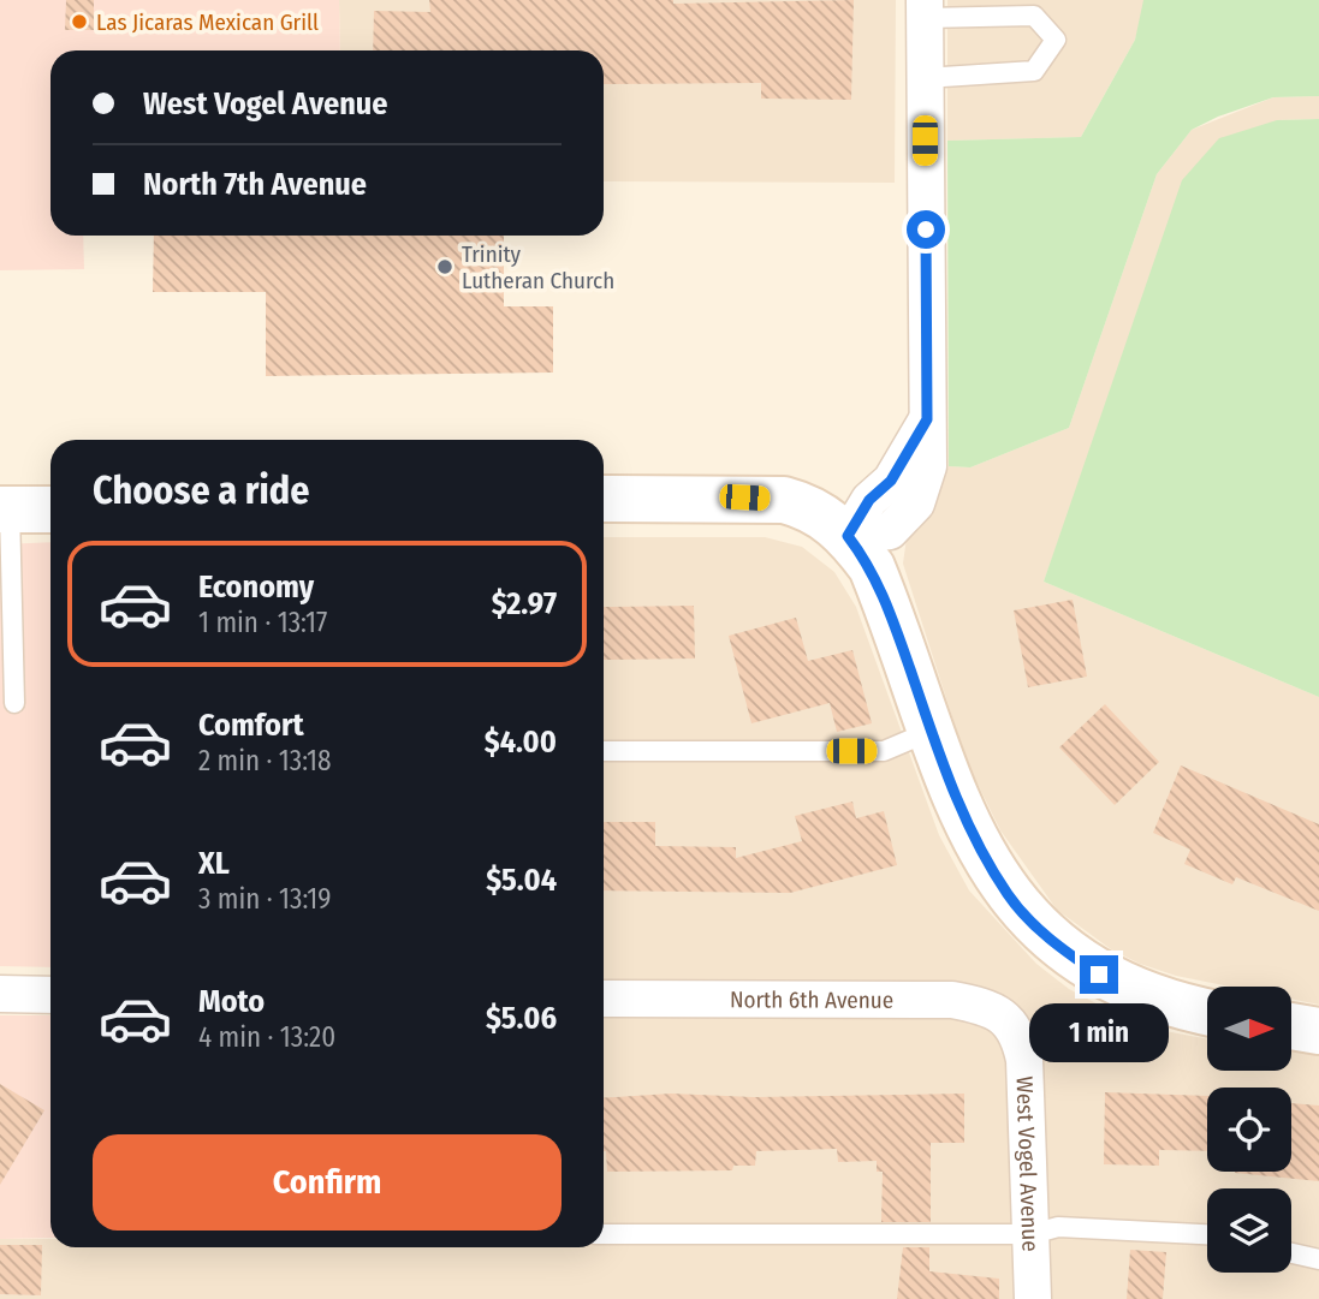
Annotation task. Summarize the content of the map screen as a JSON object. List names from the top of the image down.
{
  "streets": {
    "street": ["North 6th Avenue", "West Vogel Avenue"]
  },
  "crossings": [
    ["North 6th Avenue", "West Vogel Avenue"]
  ],
  "places": ["Las Jicaras Mexican Grill", "Trinity Lutheran Church"],
  "north": "right",
  "page": {
    "banner": ["West Vogel Avenue", "North 7th Avenue"],
    "heading": "Choose a ride",
    "list": [
      {
        "name": "Economy",
        "note": "1 min · 13:17",
        "value": "$2.97"
      },
      {
        "name": "Comfort",
        "note": "2 min · 13:18",
        "value": "$4.00"
      },
      {
        "name": "XL",
        "note": "3 min · 13:19",
        "value": "$5.04"
      },
      {
        "name": "Moto",
        "note": "4 min · 13:20",
        "value": "$5.06"
      }
    ],
    "bubble": "1 min",
    "buttons": "Confirm"
  }
}
